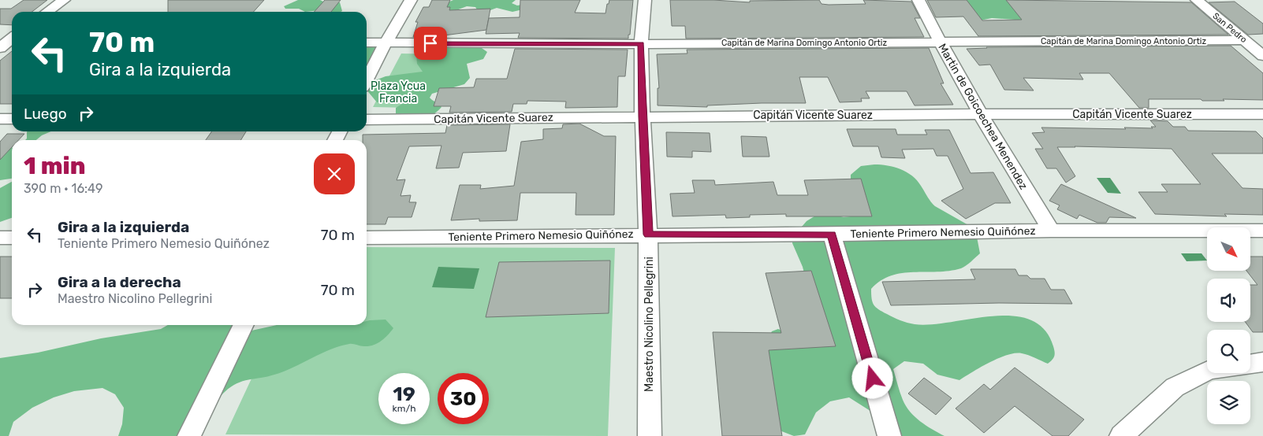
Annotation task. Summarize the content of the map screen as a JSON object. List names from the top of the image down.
{
  "streets": {
    "street": [
      "San Pedro",
      "Capitán de Marina Domingo Antonio Ortiz",
      "Capitán Vicente Suarez",
      "Martin de Goicoechea Menendez",
      "Teniente Primero Nemesio Quiñónez",
      "Maestro Nicolino Pellegrini"
    ]
  },
  "crossings": [
    ["San Pedro", "Capitán de Marina Domingo Antonio Ortiz"],
    ["Capitán de Marina Domingo Antonio Ortiz", "Martin de Goicoechea Menendez"],
    ["Capitán de Marina Domingo Antonio Ortiz", "Maestro Nicolino Pellegrini"],
    ["Capitán Vicente Suarez", "Martin de Goicoechea Menendez"],
    ["Capitán Vicente Suarez", "Maestro Nicolino Pellegrini"],
    ["Martin de Goicoechea Menendez", "Teniente Primero Nemesio Quiñónez"],
    ["Teniente Primero Nemesio Quiñónez", "Maestro Nicolino Pellegrini"]
  ],
  "parks": ["Plaza Ycua Francia"],
  "north": "bottom right",
  "page": {
    "turn": ["70 m", "Gira a la izquierda"],
    "then": "Luego",
    "heading": ["1 min", "390 m · 16:49"],
    "list": [
      {
        "name": "Gira a la izquierda",
        "note": "Teniente Primero Nemesio Quiñónez",
        "value": "70 m"
      },
      {
        "name": "Gira a la derecha",
        "note": "Maestro Nicolino Pellegrini",
        "value": "70 m"
      }
    ],
    "speed": "19 km/h",
    "limit": "30"
  }
}
